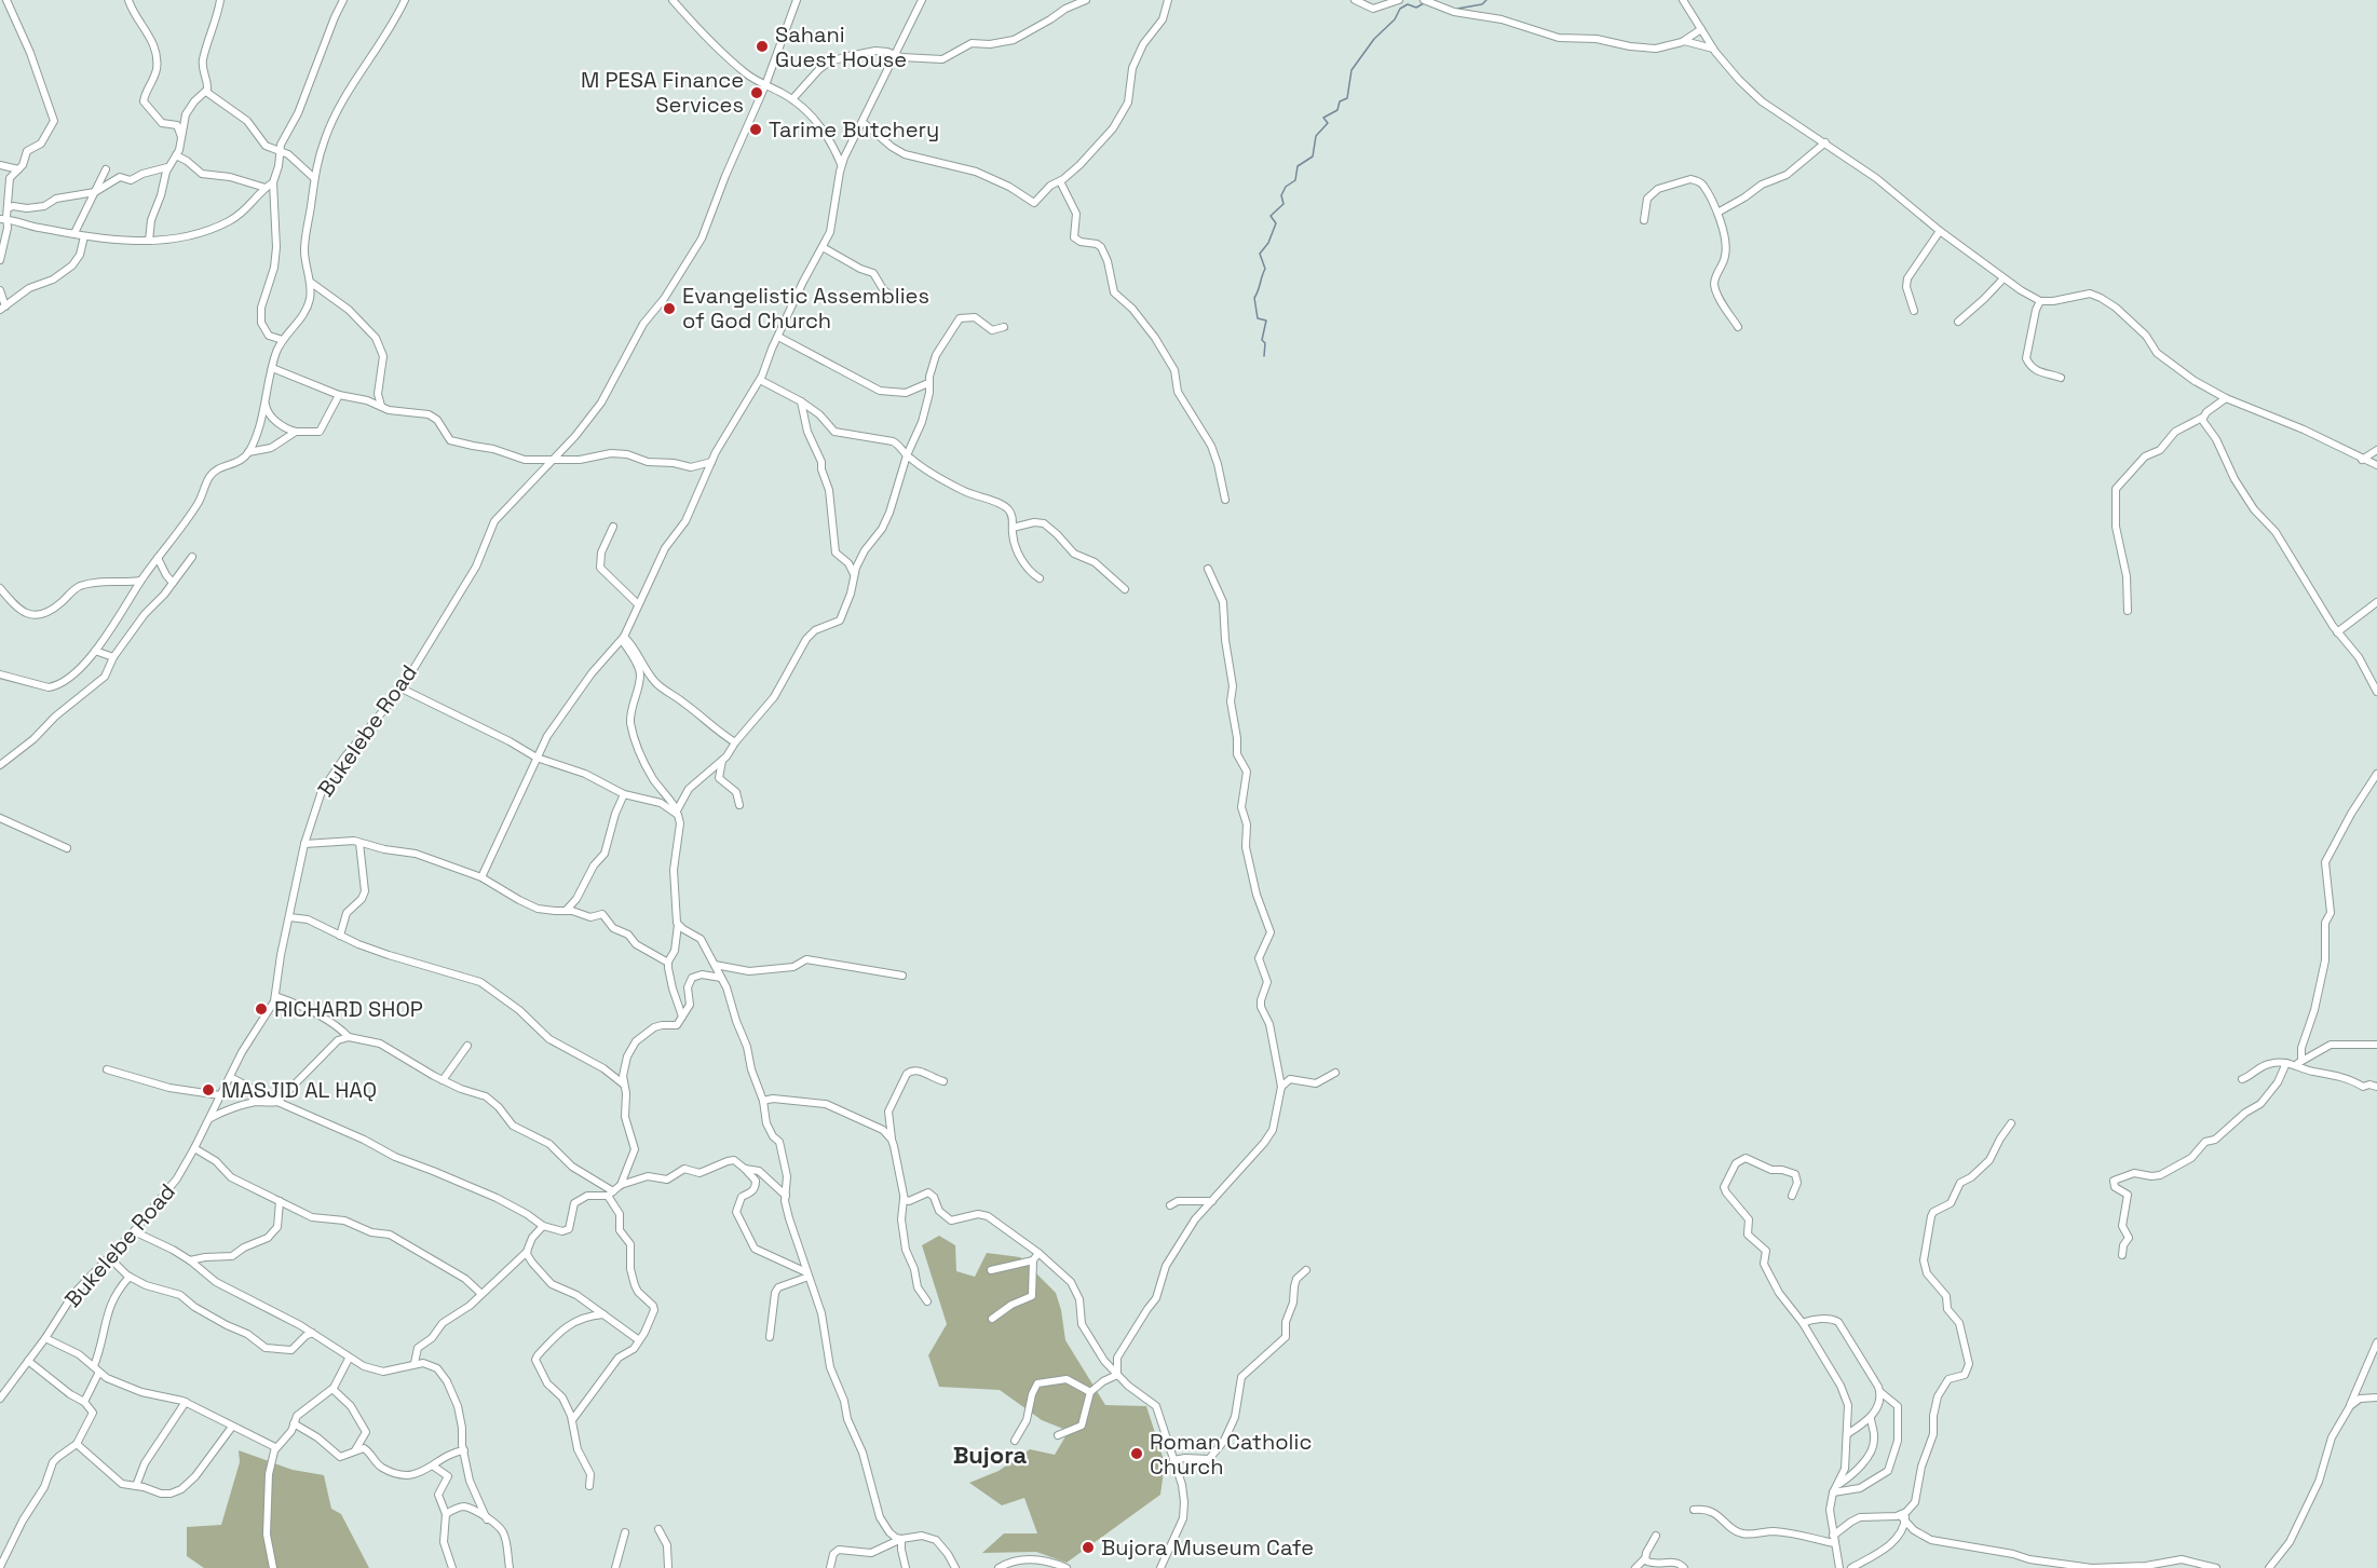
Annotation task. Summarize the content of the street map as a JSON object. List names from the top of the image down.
{
  "streets": {
    "street": ["Bukelebe Road"]
  },
  "districts": ["Bujora"],
  "places": [
    "Sahani Guest House",
    "M PESA Finance Services",
    "Tarime Butchery",
    "Evangelistic Assemblies of God Church",
    "RICHARD SHOP",
    "MASJID AL HAQ",
    "Roman Catholic Church",
    "Bujora Museum Cafe"
  ]
}
